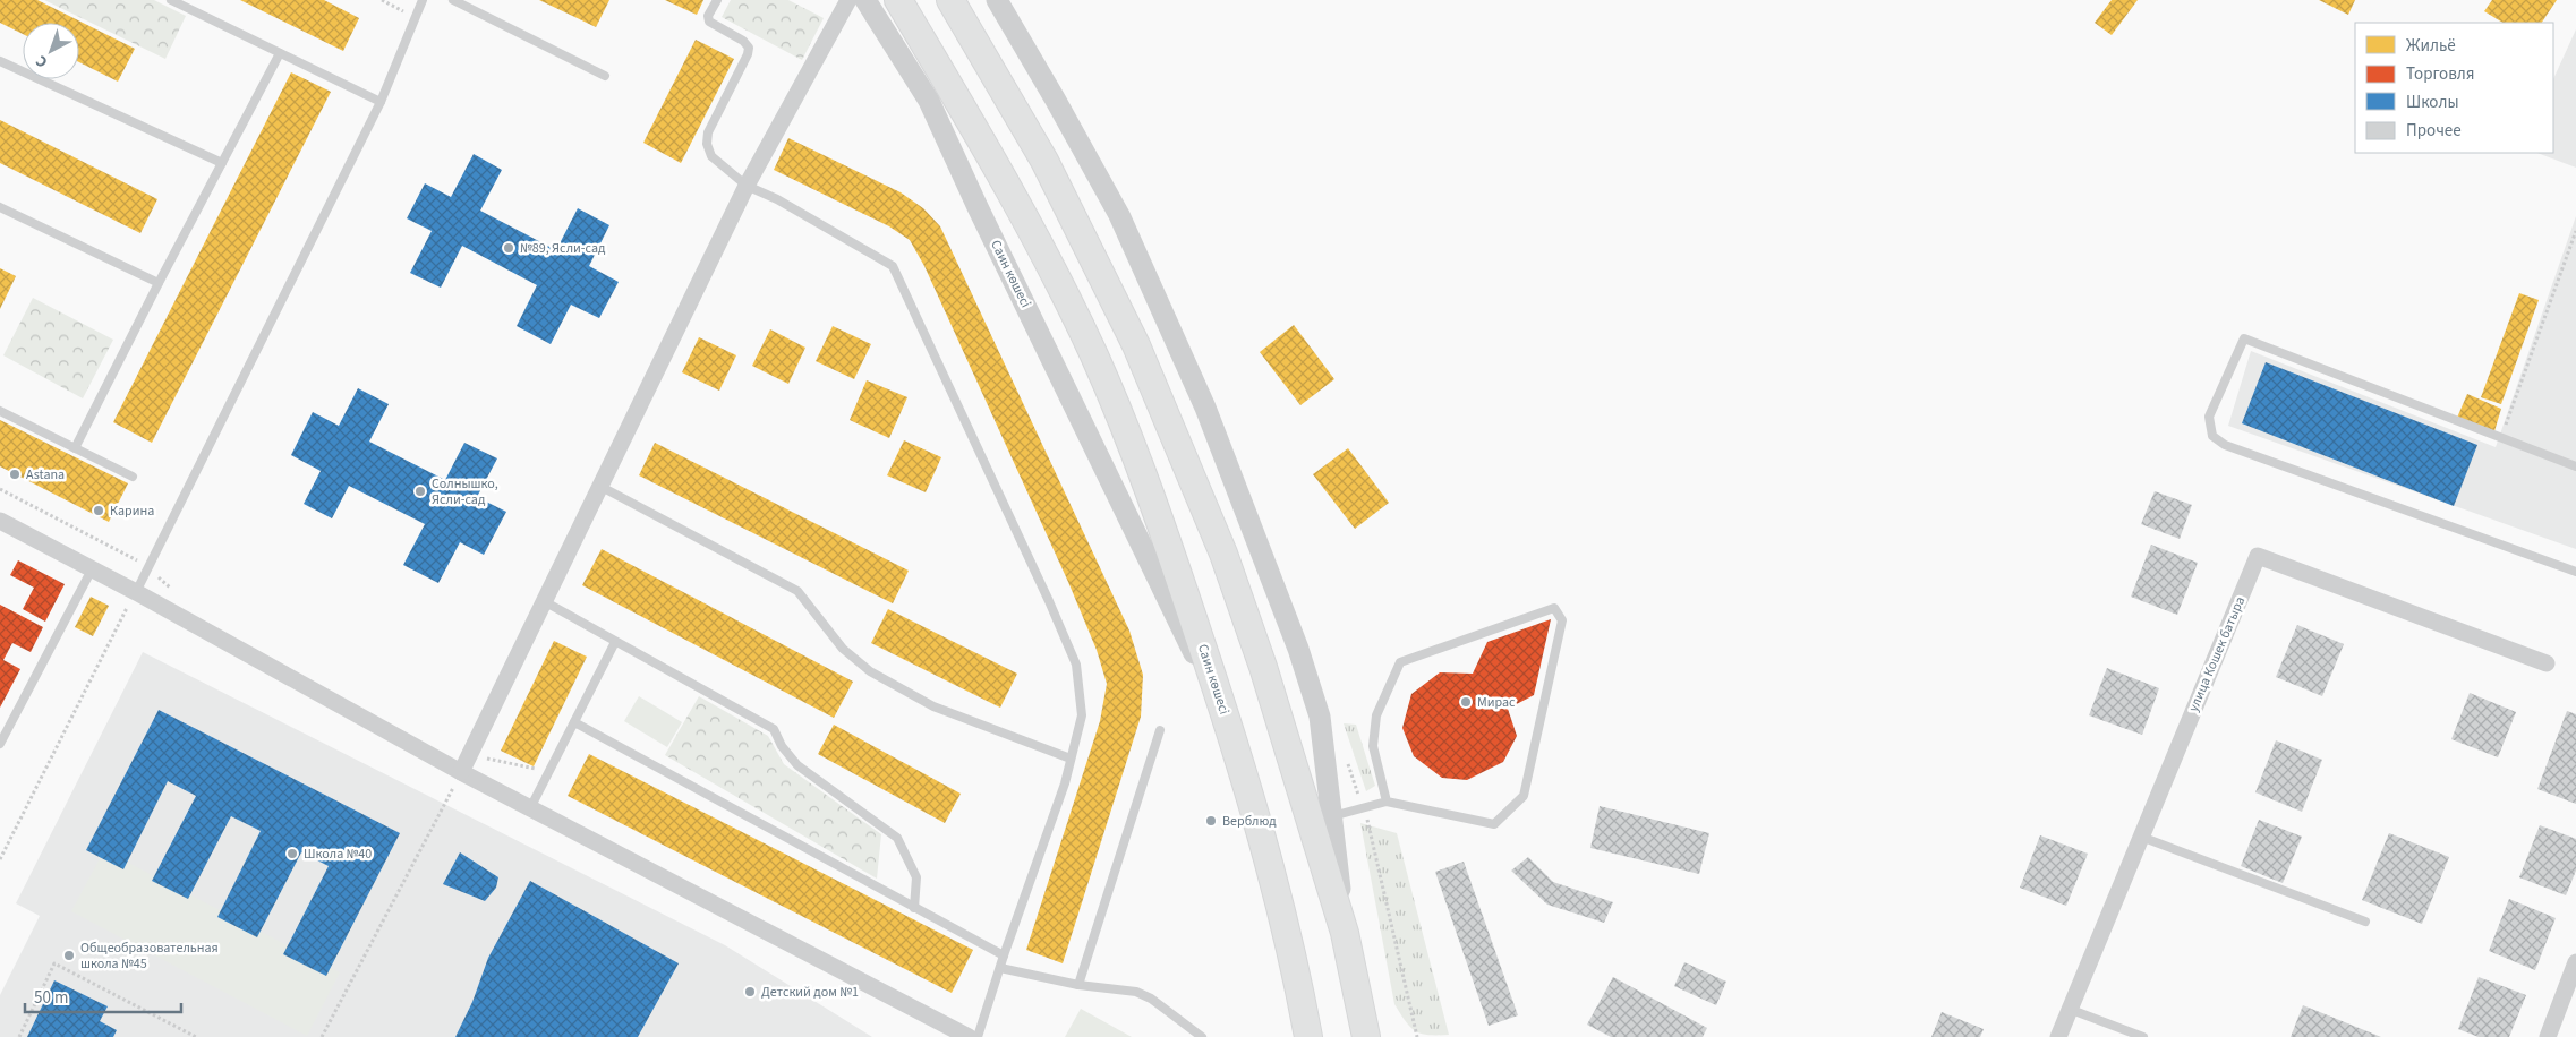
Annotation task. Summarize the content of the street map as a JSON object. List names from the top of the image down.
{
  "streets": {
    "main road": ["Саин көшесі"],
    "street": ["улица Кошек батыра"]
  },
  "places": [
    "№89, Ясли-сад",
    "Astana",
    "Солнышко, Ясли-сад",
    "Карина",
    "Мирас",
    "Верблюд",
    "Школа №40",
    "Общеобразовательная школа №45",
    "Детский дом №1"
  ],
  "legend": [
    "Жильё",
    "Торговля",
    "Школы",
    "Прочее"
  ],
  "scale_bar": "50 m",
  "north": "bottom left"
}
